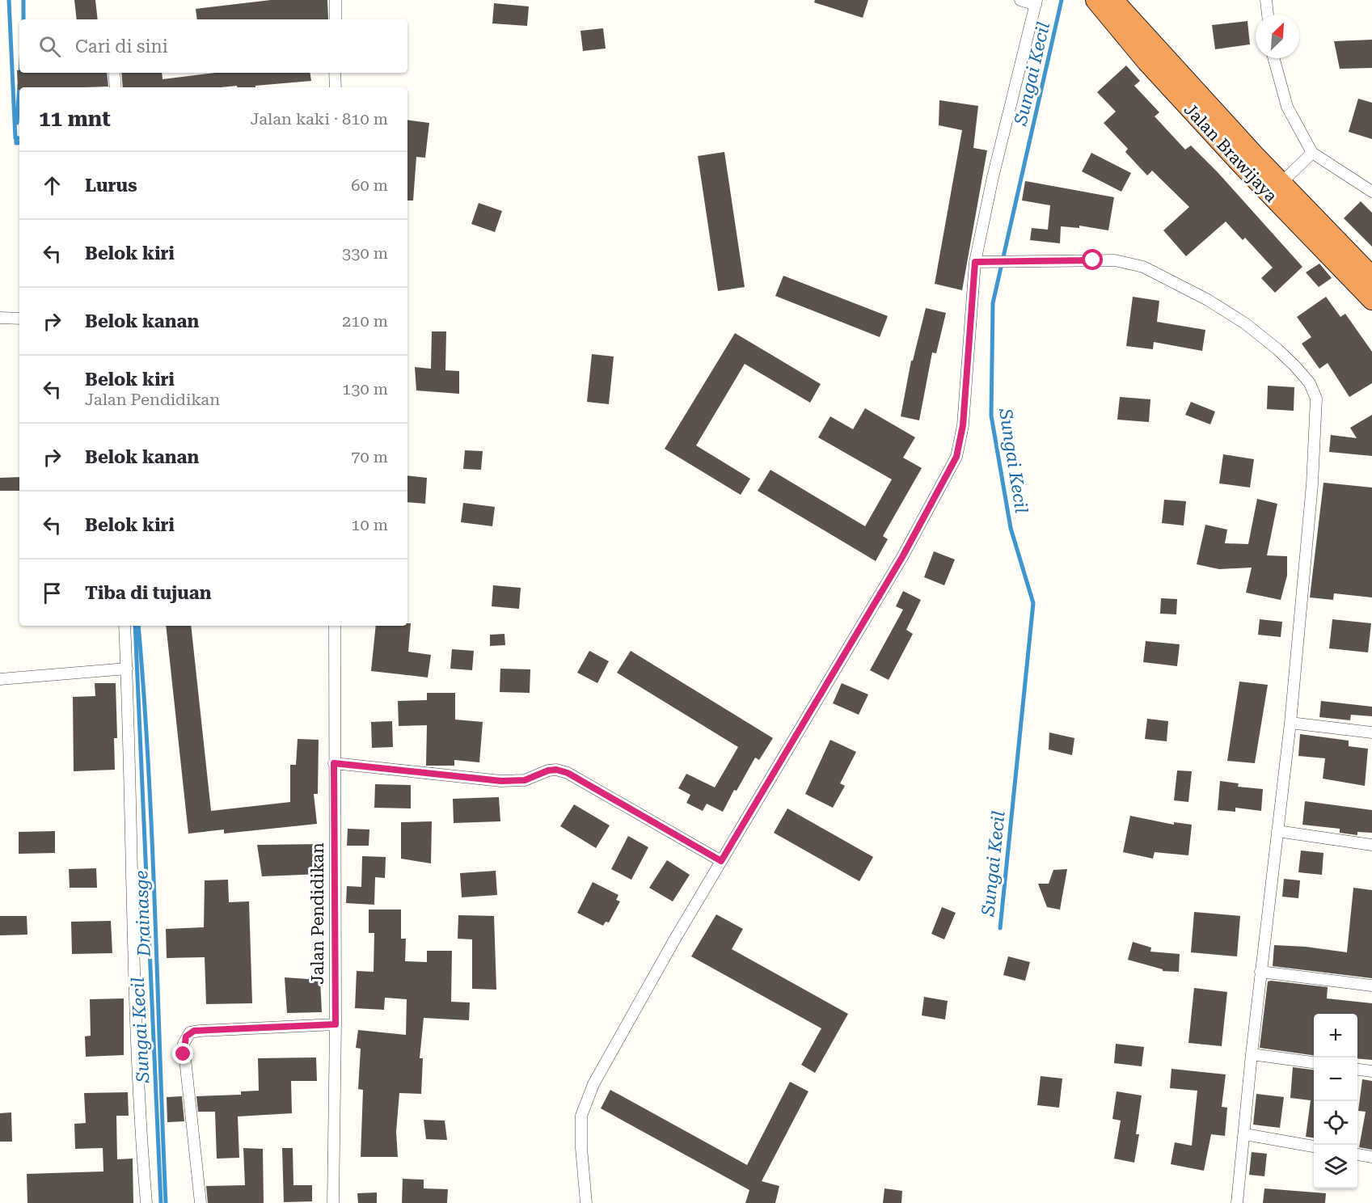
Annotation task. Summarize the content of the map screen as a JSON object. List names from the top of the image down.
{
  "streets": {
    "highway": ["Jalan Brawijaya"],
    "street": ["Jalan Pendidikan"]
  },
  "water": ["Sungai Kecil", "Drainasge"],
  "north": "top right",
  "page": {
    "search": "Cari di sini",
    "heading": ["11 mnt", "Jalan kaki · 810 m"],
    "list": [
      ["Lurus", "60 m"],
      ["Belok kiri", "330 m"],
      ["Belok kanan", "210 m"],
      ["Belok kiri", "Jalan Pendidikan", "130 m"],
      ["Belok kanan", "70 m"],
      ["Belok kiri", "10 m"],
      "Tiba di tujuan"
    ],
    "map_buttons": ["+", "−"]
  }
}
